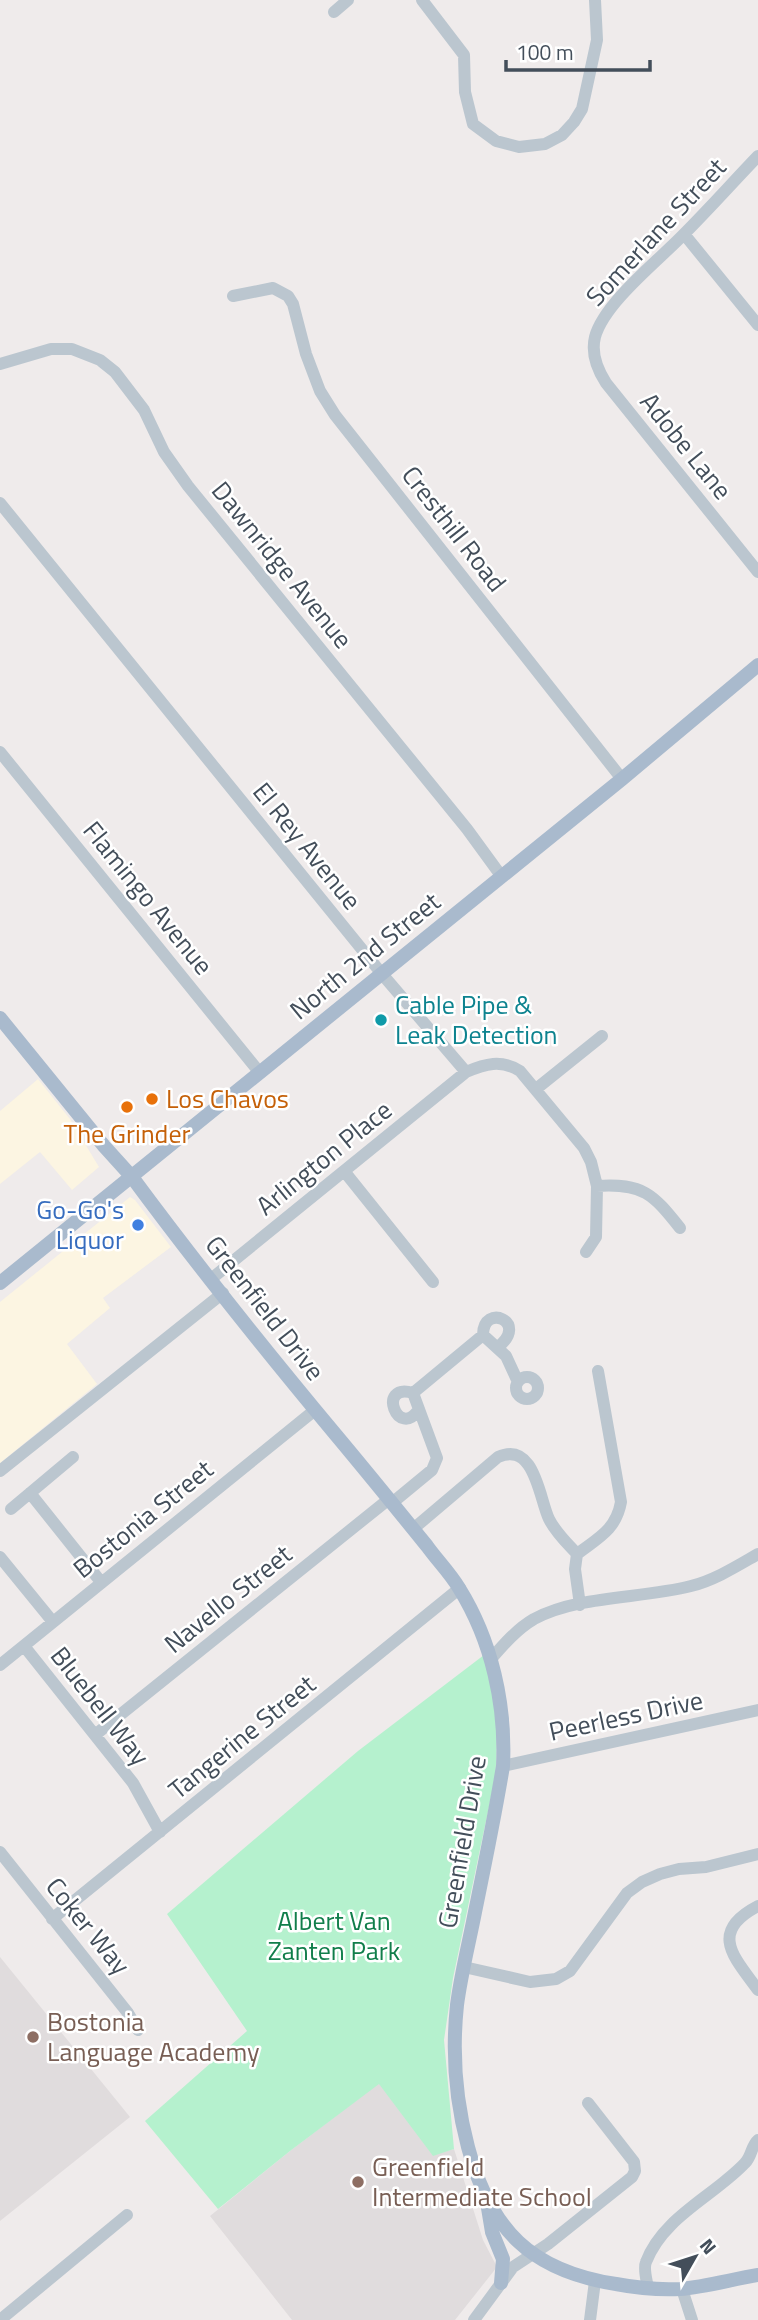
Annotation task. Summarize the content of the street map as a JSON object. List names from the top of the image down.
{
  "streets": {
    "main road": ["North 2nd Street", "Greenfield Drive"],
    "street": [
      "Somerlane Street",
      "Adobe Lane",
      "Cresthill Road",
      "Dawnridge Avenue",
      "El Rey Avenue",
      "Flamingo Avenue",
      "Arlington Place",
      "Bostonia Street",
      "Navello Street",
      "Bluebell Way",
      "Peerless Drive",
      "Tangerine Street",
      "Coker Way"
    ]
  },
  "crossings": [
    ["Somerlane Street", "Adobe Lane"],
    ["Cresthill Road", "North 2nd Street"],
    ["Dawnridge Avenue", "North 2nd Street"],
    ["El Rey Avenue", "North 2nd Street"],
    ["El Rey Avenue", "Arlington Place"],
    ["Flamingo Avenue", "North 2nd Street"],
    ["North 2nd Street", "Greenfield Drive"],
    ["Arlington Place", "Greenfield Drive"],
    ["Greenfield Drive", "Bostonia Street"],
    ["Greenfield Drive", "Navello Street"],
    ["Greenfield Drive", "Peerless Drive"],
    ["Greenfield Drive", "Tangerine Street"],
    ["Bostonia Street", "Bluebell Way"],
    ["Navello Street", "Bluebell Way"],
    ["Bluebell Way", "Tangerine Street"],
    ["Tangerine Street", "Coker Way"]
  ],
  "parks": ["Albert Van Zanten Park"],
  "places": [
    "Cable Pipe & Leak Detection",
    "Los Chavos",
    "The Grinder",
    "Go-Go's Liquor",
    "Bostonia Language Academy",
    "Greenfield Intermediate School"
  ],
  "scale_bar": "100 m",
  "north": "top right"
}
